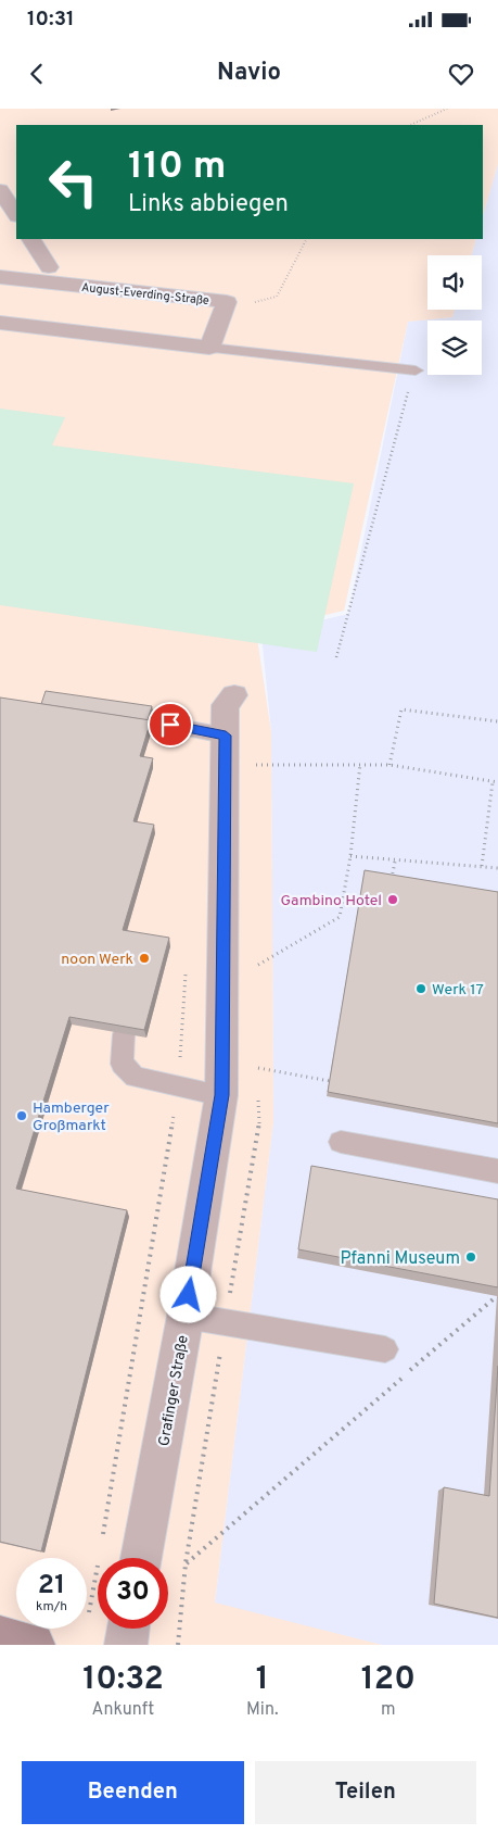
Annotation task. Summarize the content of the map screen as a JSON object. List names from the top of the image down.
{
  "streets": {
    "street": ["August-Everding-Straße", "Grafinger Straße"]
  },
  "places": [
    "Gambino Hotel",
    "noon Werk",
    "Werk 17",
    "Hamberger Großmarkt",
    "Pfanni Museum"
  ],
  "page": {
    "status": "10:31",
    "header": "Navio",
    "turn": ["110 m", "Links abbiegen"],
    "speed": "21 km/h",
    "limit": "30",
    "eta": [
      "10:32",
      "Ankunft",
      "1",
      "Min.",
      "120",
      "m"
    ],
    "buttons": ["Beenden", "Teilen"]
  }
}
